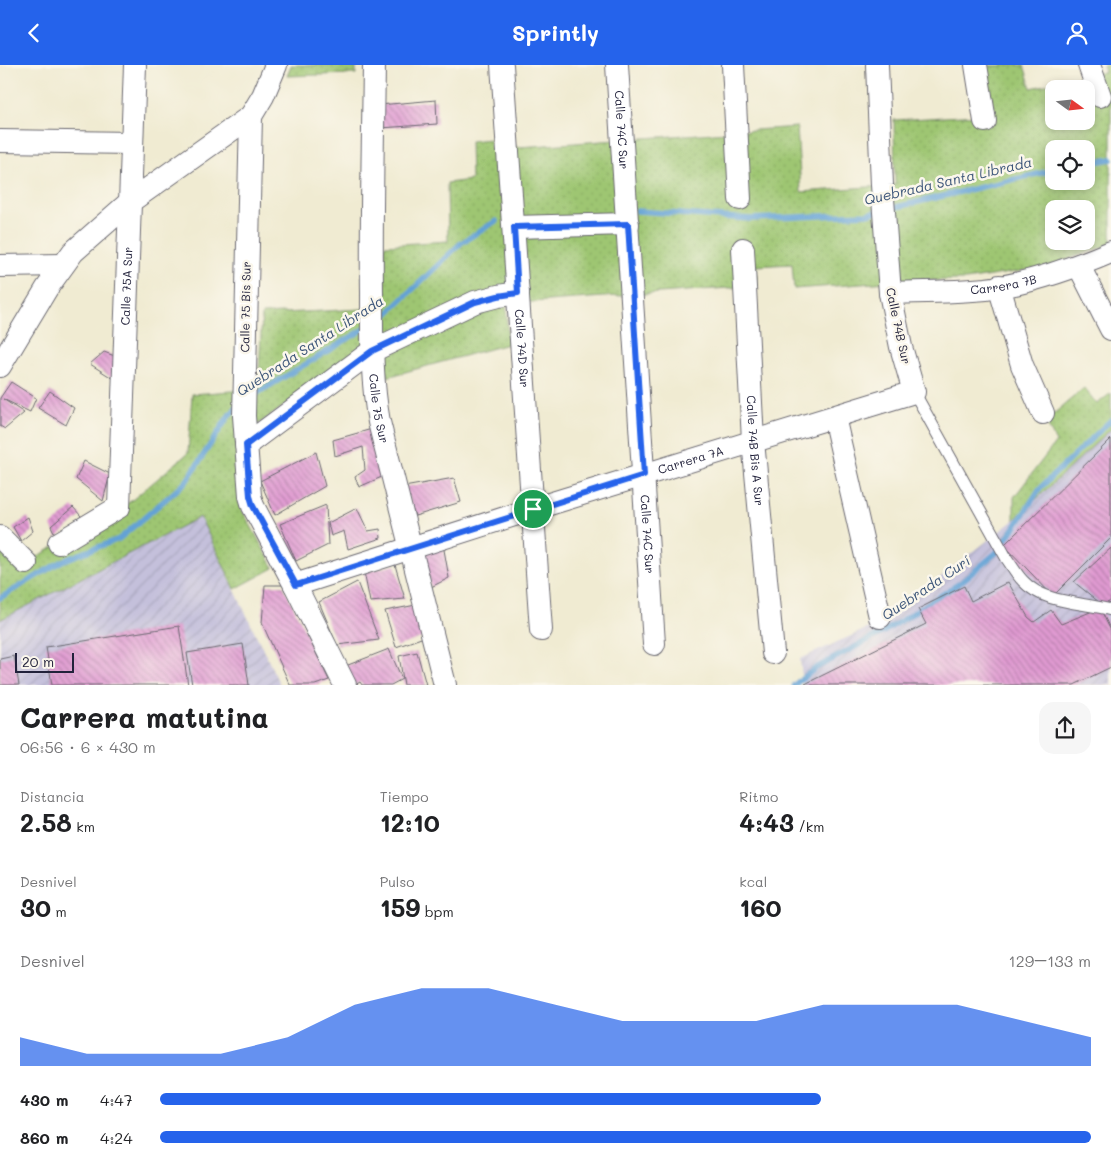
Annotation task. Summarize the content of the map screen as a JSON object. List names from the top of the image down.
{
  "streets": {
    "street": [
      "Calle 74C Sur",
      "Carrera 7B",
      "Calle 75A Sur",
      "Calle 75 Bis Sur",
      "Calle 74B Sur",
      "Calle 74D Sur",
      "Calle 75 Sur",
      "Calle 74B Bis A Sur",
      "Carrera 7A"
    ]
  },
  "crossings": [
    ["Calle 74C Sur", "Carrera 7A"],
    ["Carrera 7B", "Calle 74B Sur"],
    ["Calle 75 Bis Sur", "Carrera 7A"],
    ["Calle 74B Sur", "Carrera 7A"],
    ["Calle 74D Sur", "Carrera 7A"],
    ["Calle 75 Sur", "Carrera 7A"],
    ["Calle 74B Bis A Sur", "Carrera 7A"]
  ],
  "water": ["Quebrada Santa Librada", "Quebrada Curí"],
  "scale_bar": "20 m",
  "north": "right",
  "page": {
    "header": "Sprintly",
    "scale": "20 m",
    "heading": ["Carrera matutina", "06:56 · 6 × 430 m"],
    "stats": [
      ["Distancia", "2.58 km"],
      ["Tiempo", "12:10"],
      ["Ritmo", "4:43 /km"],
      ["Desnivel", "30 m"],
      ["Pulso", "159 bpm"],
      ["kcal", "160"]
    ],
    "chart": ["Desnivel", "129–133 m"],
    "list": [
      {
        "name": "430 m",
        "note": "4:47"
      },
      {
        "name": "860 m",
        "note": "4:24"
      }
    ]
  }
}
